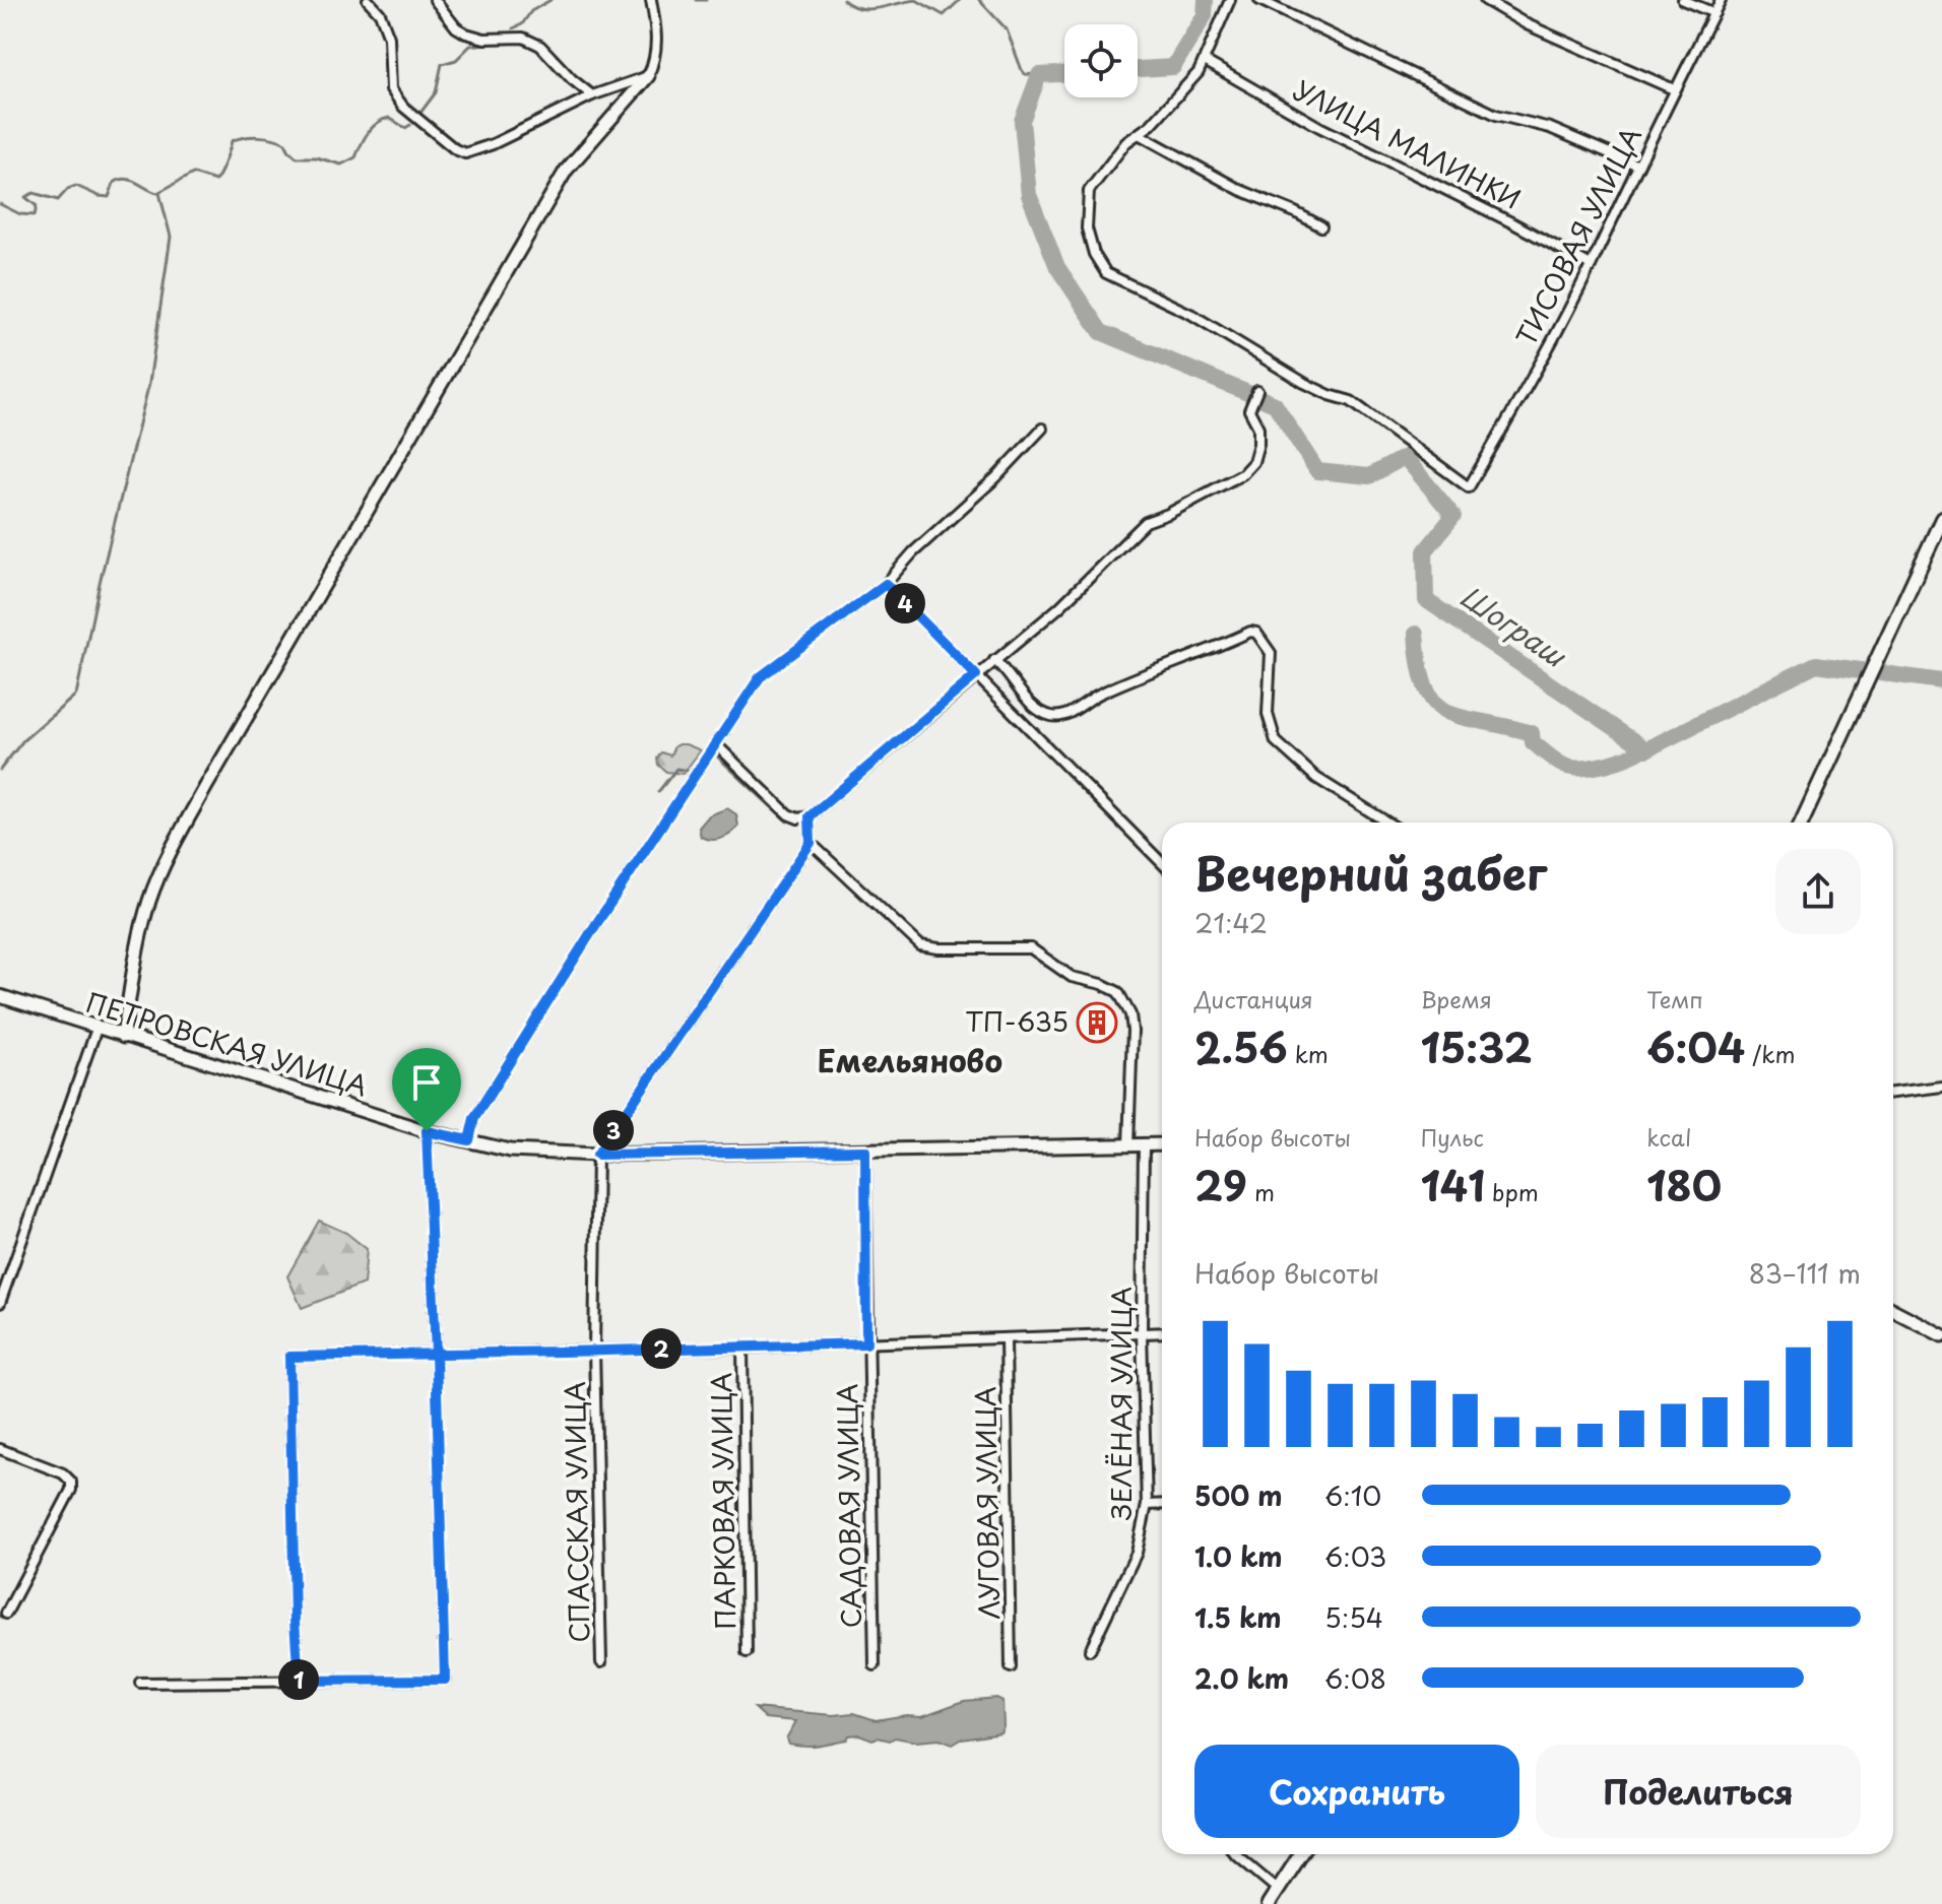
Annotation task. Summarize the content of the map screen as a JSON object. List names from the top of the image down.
{
  "streets": {
    "street": [
      "УЛИЦА МАЛИНКИ",
      "ТИСОВАЯ УЛИЦА",
      "ПЕТРОВСКАЯ УЛИЦА",
      "ЗЕЛЁНАЯ УЛИЦА",
      "ПАРКОВАЯ УЛИЦА",
      "ЛУГОВАЯ УЛИЦА",
      "САДОВАЯ УЛИЦА",
      "СПАССКАЯ УЛИЦА"
    ]
  },
  "crossings": [
    ["УЛИЦА МАЛИНКИ", "ТИСОВАЯ УЛИЦА"],
    ["ПЕТРОВСКАЯ УЛИЦА", "ЗЕЛЁНАЯ УЛИЦА"],
    ["ПЕТРОВСКАЯ УЛИЦА", "САДОВАЯ УЛИЦА"],
    ["ПЕТРОВСКАЯ УЛИЦА", "СПАССКАЯ УЛИЦА"]
  ],
  "districts": ["Емельяново"],
  "water": ["Шограш"],
  "places": {
    "building": ["ТП-635"]
  },
  "page": {
    "pins": [
      "4",
      "3",
      "2",
      "1"
    ],
    "heading": ["Вечерний забег", "21:42"],
    "stats": [
      ["Дистанция", "2.56 km"],
      ["Время", "15:32"],
      ["Темп", "6:04 /km"],
      ["Набор высоты", "29 m"],
      ["Пульс", "141 bpm"],
      ["kcal", "180"]
    ],
    "chart": ["Набор высоты", "83–111 m"],
    "list": [
      {
        "name": "500 m",
        "note": "6:10"
      },
      {
        "name": "1.0 km",
        "note": "6:03"
      },
      {
        "name": "1.5 km",
        "note": "5:54"
      },
      {
        "name": "2.0 km",
        "note": "6:08"
      }
    ],
    "buttons": ["Сохранить", "Поделиться"]
  }
}
